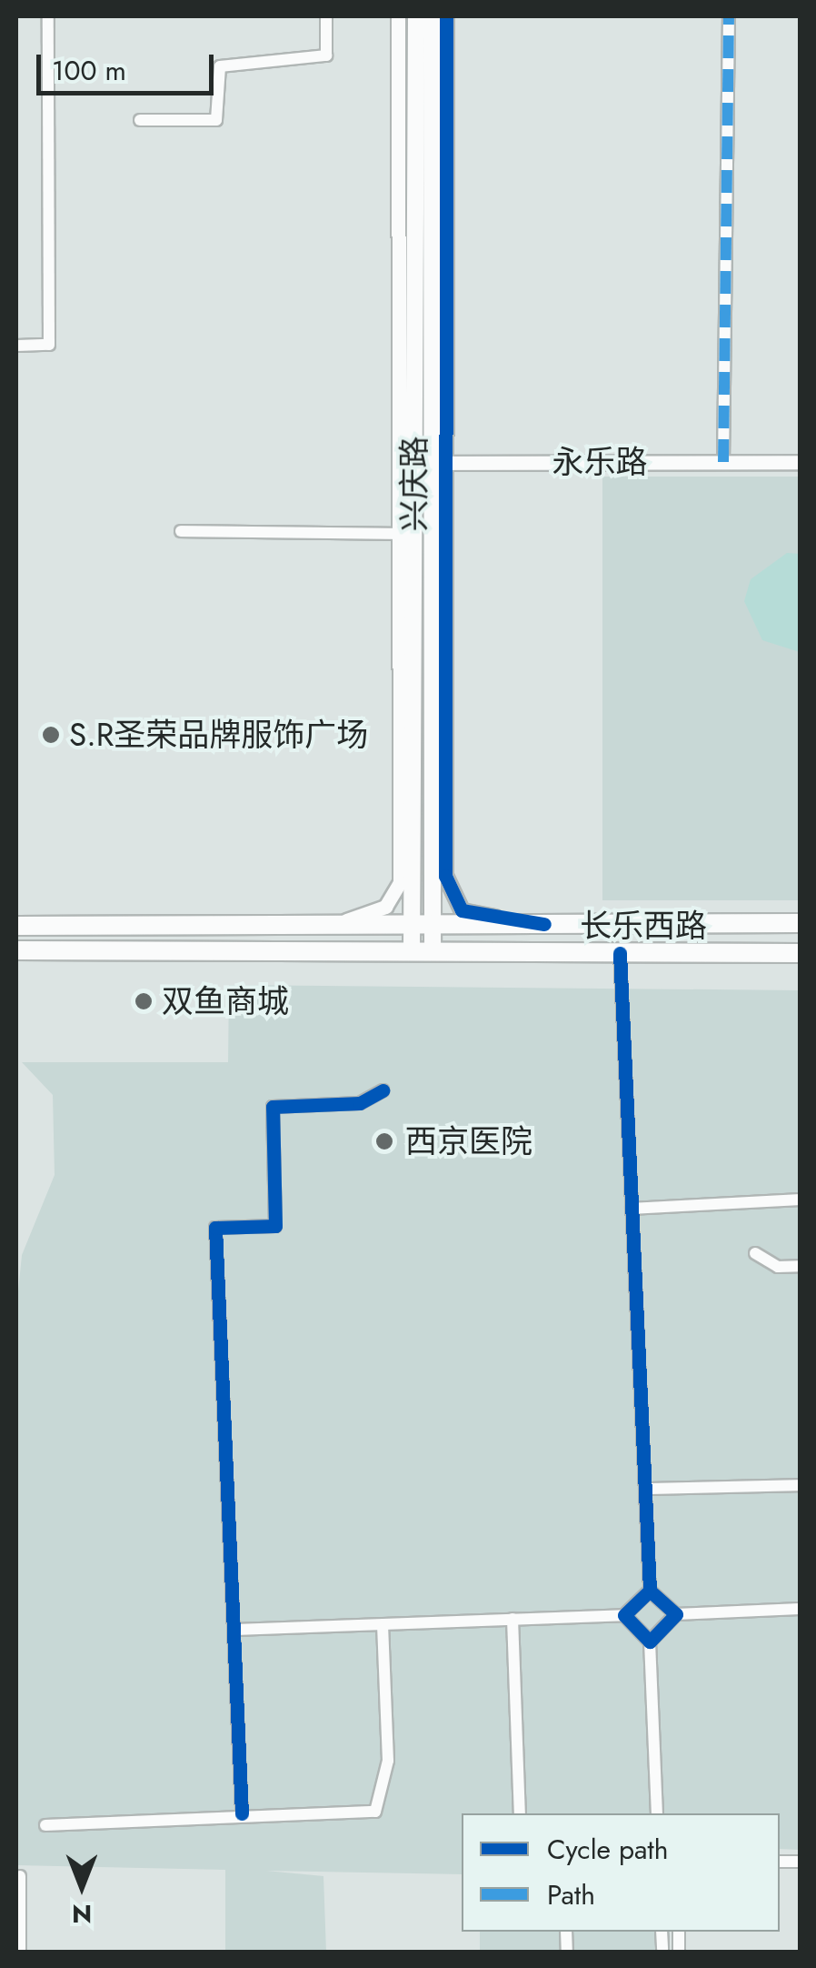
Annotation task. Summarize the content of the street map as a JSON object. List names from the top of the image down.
{
  "streets": {
    "main road": ["兴庆路", "长乐西路"],
    "street": ["永乐路"]
  },
  "crossings": [
    ["永乐路", "兴庆路"],
    ["兴庆路", "长乐西路"]
  ],
  "places": ["S.R圣荣品牌服饰广场", "双鱼商城", "西京医院"],
  "legend": ["Cycle path", "Path"],
  "scale_bar": "100 m",
  "north": "bottom"
}
